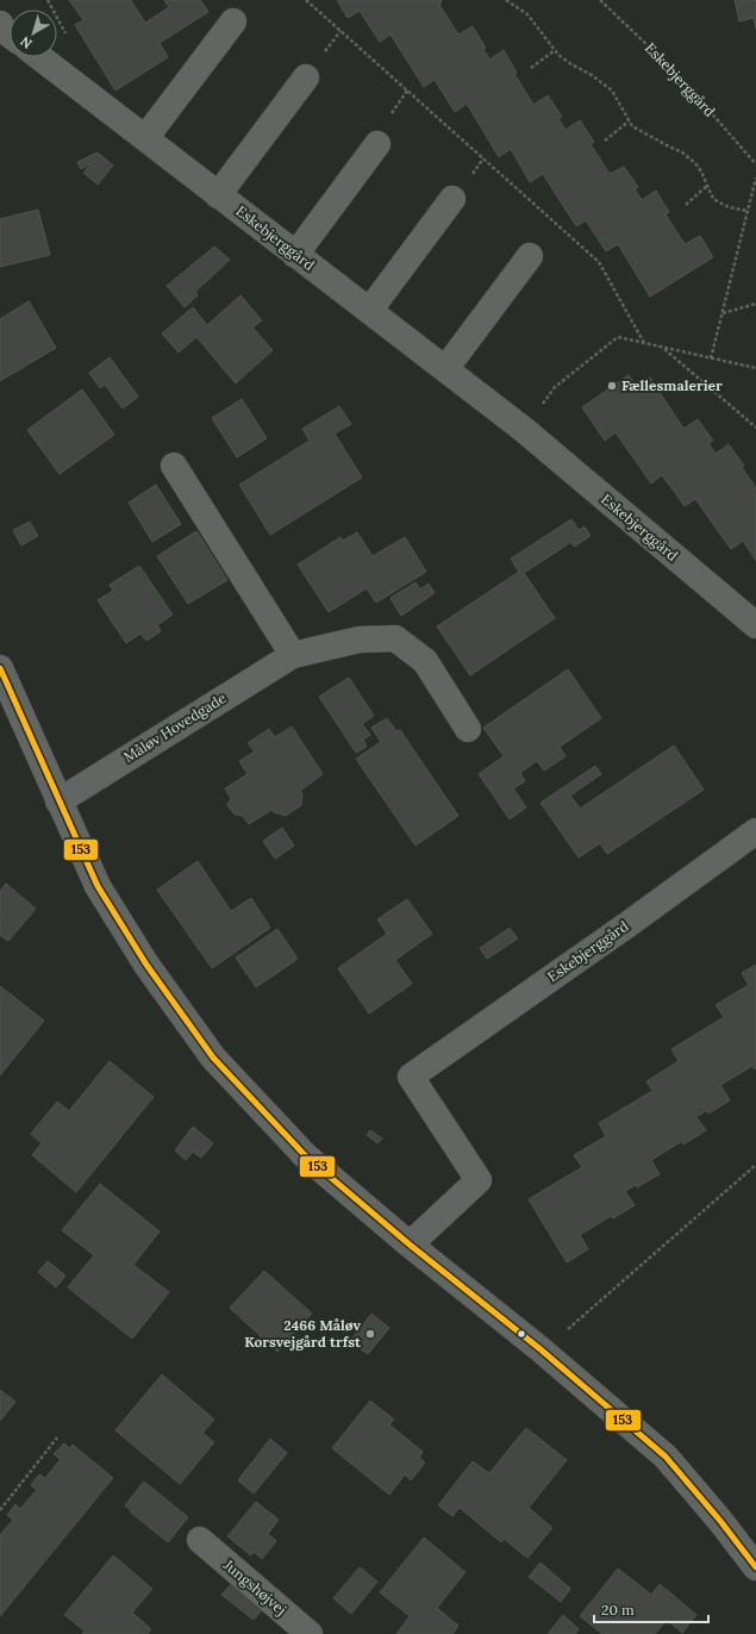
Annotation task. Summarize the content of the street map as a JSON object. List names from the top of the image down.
{
  "streets": {
    "street": ["Eskebjerggård", "Måløv Hovedgade", "Jungshøjvej"]
  },
  "places": ["Fællesmalerier", "2466 Måløv Korsvejgård trfst"],
  "lines": ["transit line 153"],
  "scale_bar": "20 m",
  "north": "bottom left"
}
